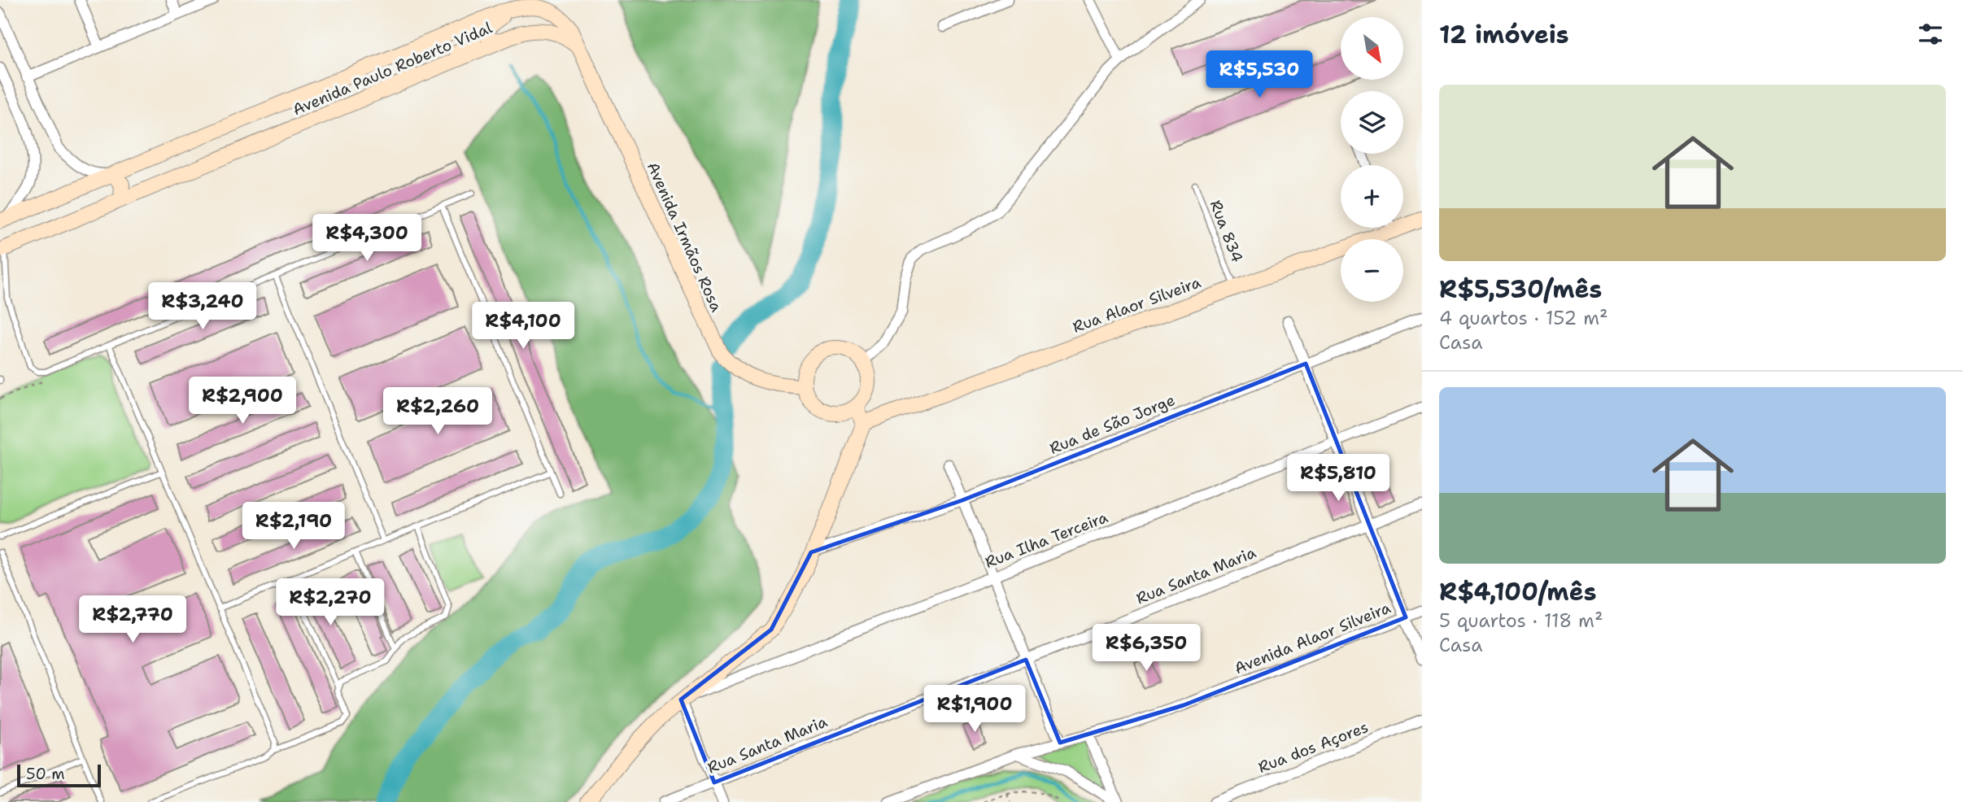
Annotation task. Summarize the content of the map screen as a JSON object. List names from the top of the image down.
{
  "streets": {
    "street": [
      "Avenida Paulo Roberto Vidal",
      "Avenida Irmãos Rosa",
      "Rua Alaor Silveira",
      "Rua de São Jorge",
      "Rua Ilha Terceira",
      "Rua Santa Maria",
      "Avenida Alaor Silveira",
      "Rua dos Açores"
    ],
    "lane": ["Rua 834"]
  },
  "crossings": [
    ["Avenida Paulo Roberto Vidal", "Avenida Irmãos Rosa"],
    ["Rua 834", "Rua Alaor Silveira"]
  ],
  "scale_bar": "50 m",
  "north": "bottom right",
  "page": {
    "heading": "12 imóveis",
    "map_buttons": ["+", "−"],
    "price": [
      "R$5,530",
      "R$4,300",
      "R$3,240",
      "R$4,100",
      "R$2,900",
      "R$2,260",
      "R$5,810",
      "R$2,190",
      "R$2,270",
      "R$2,770",
      "R$6,350",
      "R$1,900"
    ],
    "list": [
      {
        "name": "R$5,530/mês",
        "note": "4 quartos · 152 m² · Casa"
      },
      {
        "name": "R$4,100/mês",
        "note": "5 quartos · 118 m² · Casa"
      }
    ],
    "scale": "50 m"
  }
}
